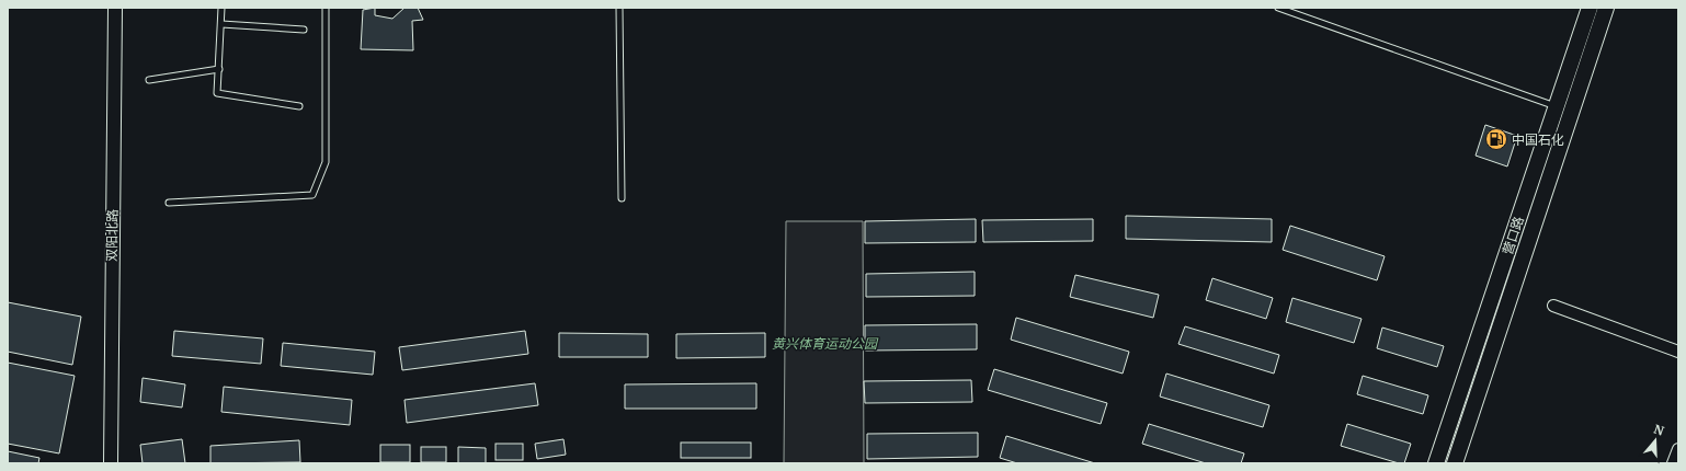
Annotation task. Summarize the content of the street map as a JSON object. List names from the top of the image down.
{
  "streets": {
    "main road": ["营口路"],
    "street": ["双阳北路"]
  },
  "parks": ["黄兴体育运动公园"],
  "places": {
    "fuel station": ["中国石化"]
  },
  "north": "top"
}
